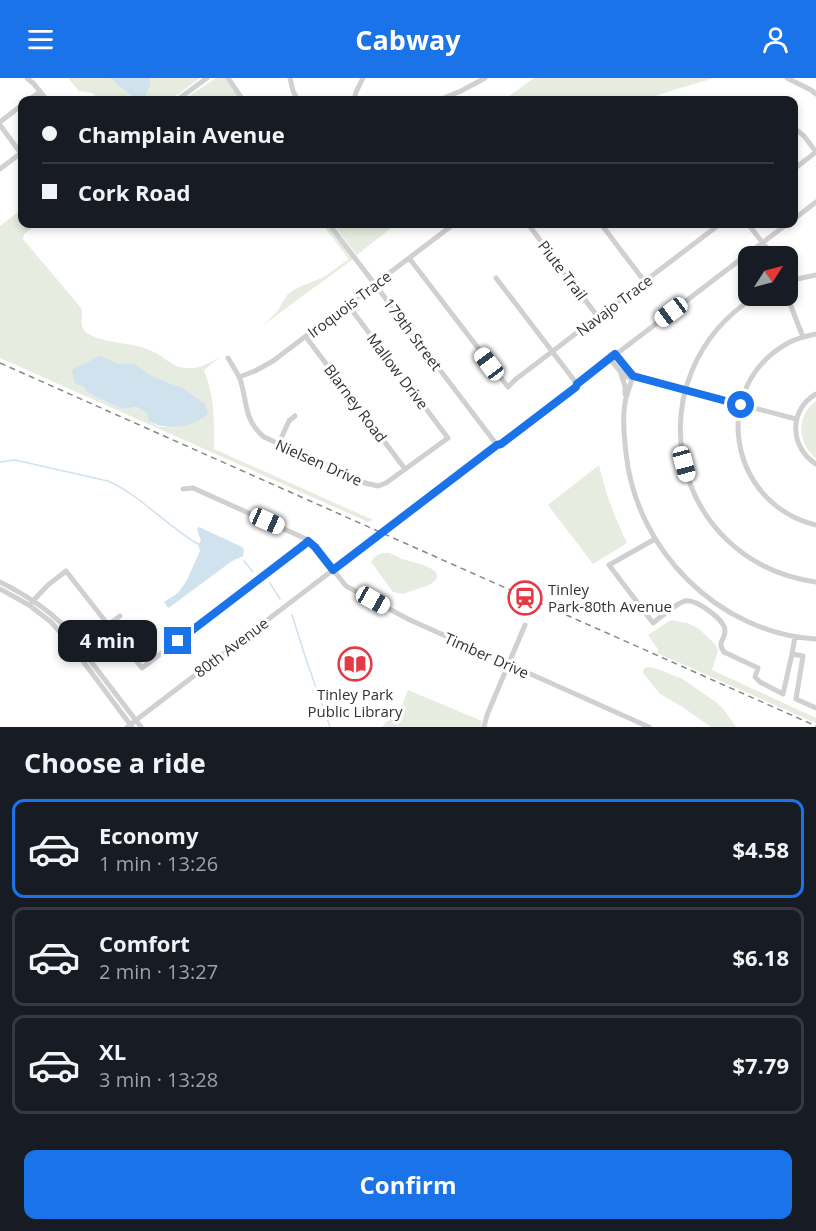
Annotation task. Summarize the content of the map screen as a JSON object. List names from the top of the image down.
{
  "streets": {
    "street": [
      "Piute Trail",
      "Iroquois Trace",
      "Navajo Trace",
      "179th Street",
      "Mallow Drive",
      "Blarney Road",
      "Nielsen Drive",
      "80th Avenue",
      "Timber Drive"
    ]
  },
  "crossings": [
    ["Piute Trail", "Navajo Trace"],
    ["Iroquois Trace", "Navajo Trace"],
    ["Iroquois Trace", "179th Street"],
    ["Iroquois Trace", "Mallow Drive"],
    ["Iroquois Trace", "Blarney Road"],
    ["179th Street", "80th Avenue"],
    ["Mallow Drive", "Nielsen Drive"],
    ["Blarney Road", "Nielsen Drive"],
    ["80th Avenue", "Timber Drive"]
  ],
  "places": {
    "station": ["Tinley Park-80th Avenue"],
    "library": ["Tinley Park Public Library"]
  },
  "north": "top right",
  "page": {
    "header": "Cabway",
    "banner": ["Champlain Avenue", "Cork Road"],
    "bubble": "4 min",
    "heading": "Choose a ride",
    "list": [
      {
        "name": "Economy",
        "note": "1 min · 13:26",
        "value": "$4.58"
      },
      {
        "name": "Comfort",
        "note": "2 min · 13:27",
        "value": "$6.18"
      },
      {
        "name": "XL",
        "note": "3 min · 13:28",
        "value": "$7.79"
      }
    ],
    "buttons": "Confirm"
  }
}
